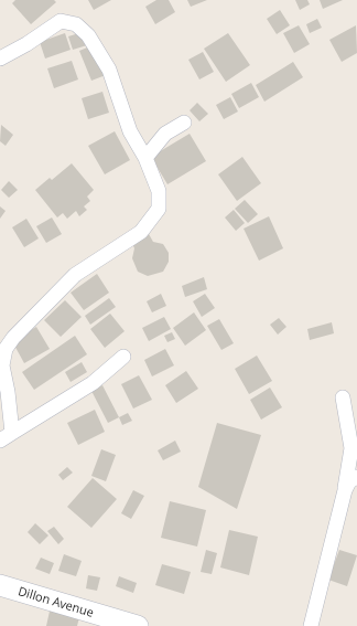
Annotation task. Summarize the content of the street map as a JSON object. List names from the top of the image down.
{
  "streets": {
    "street": ["Dillon Avenue"]
  }
}
